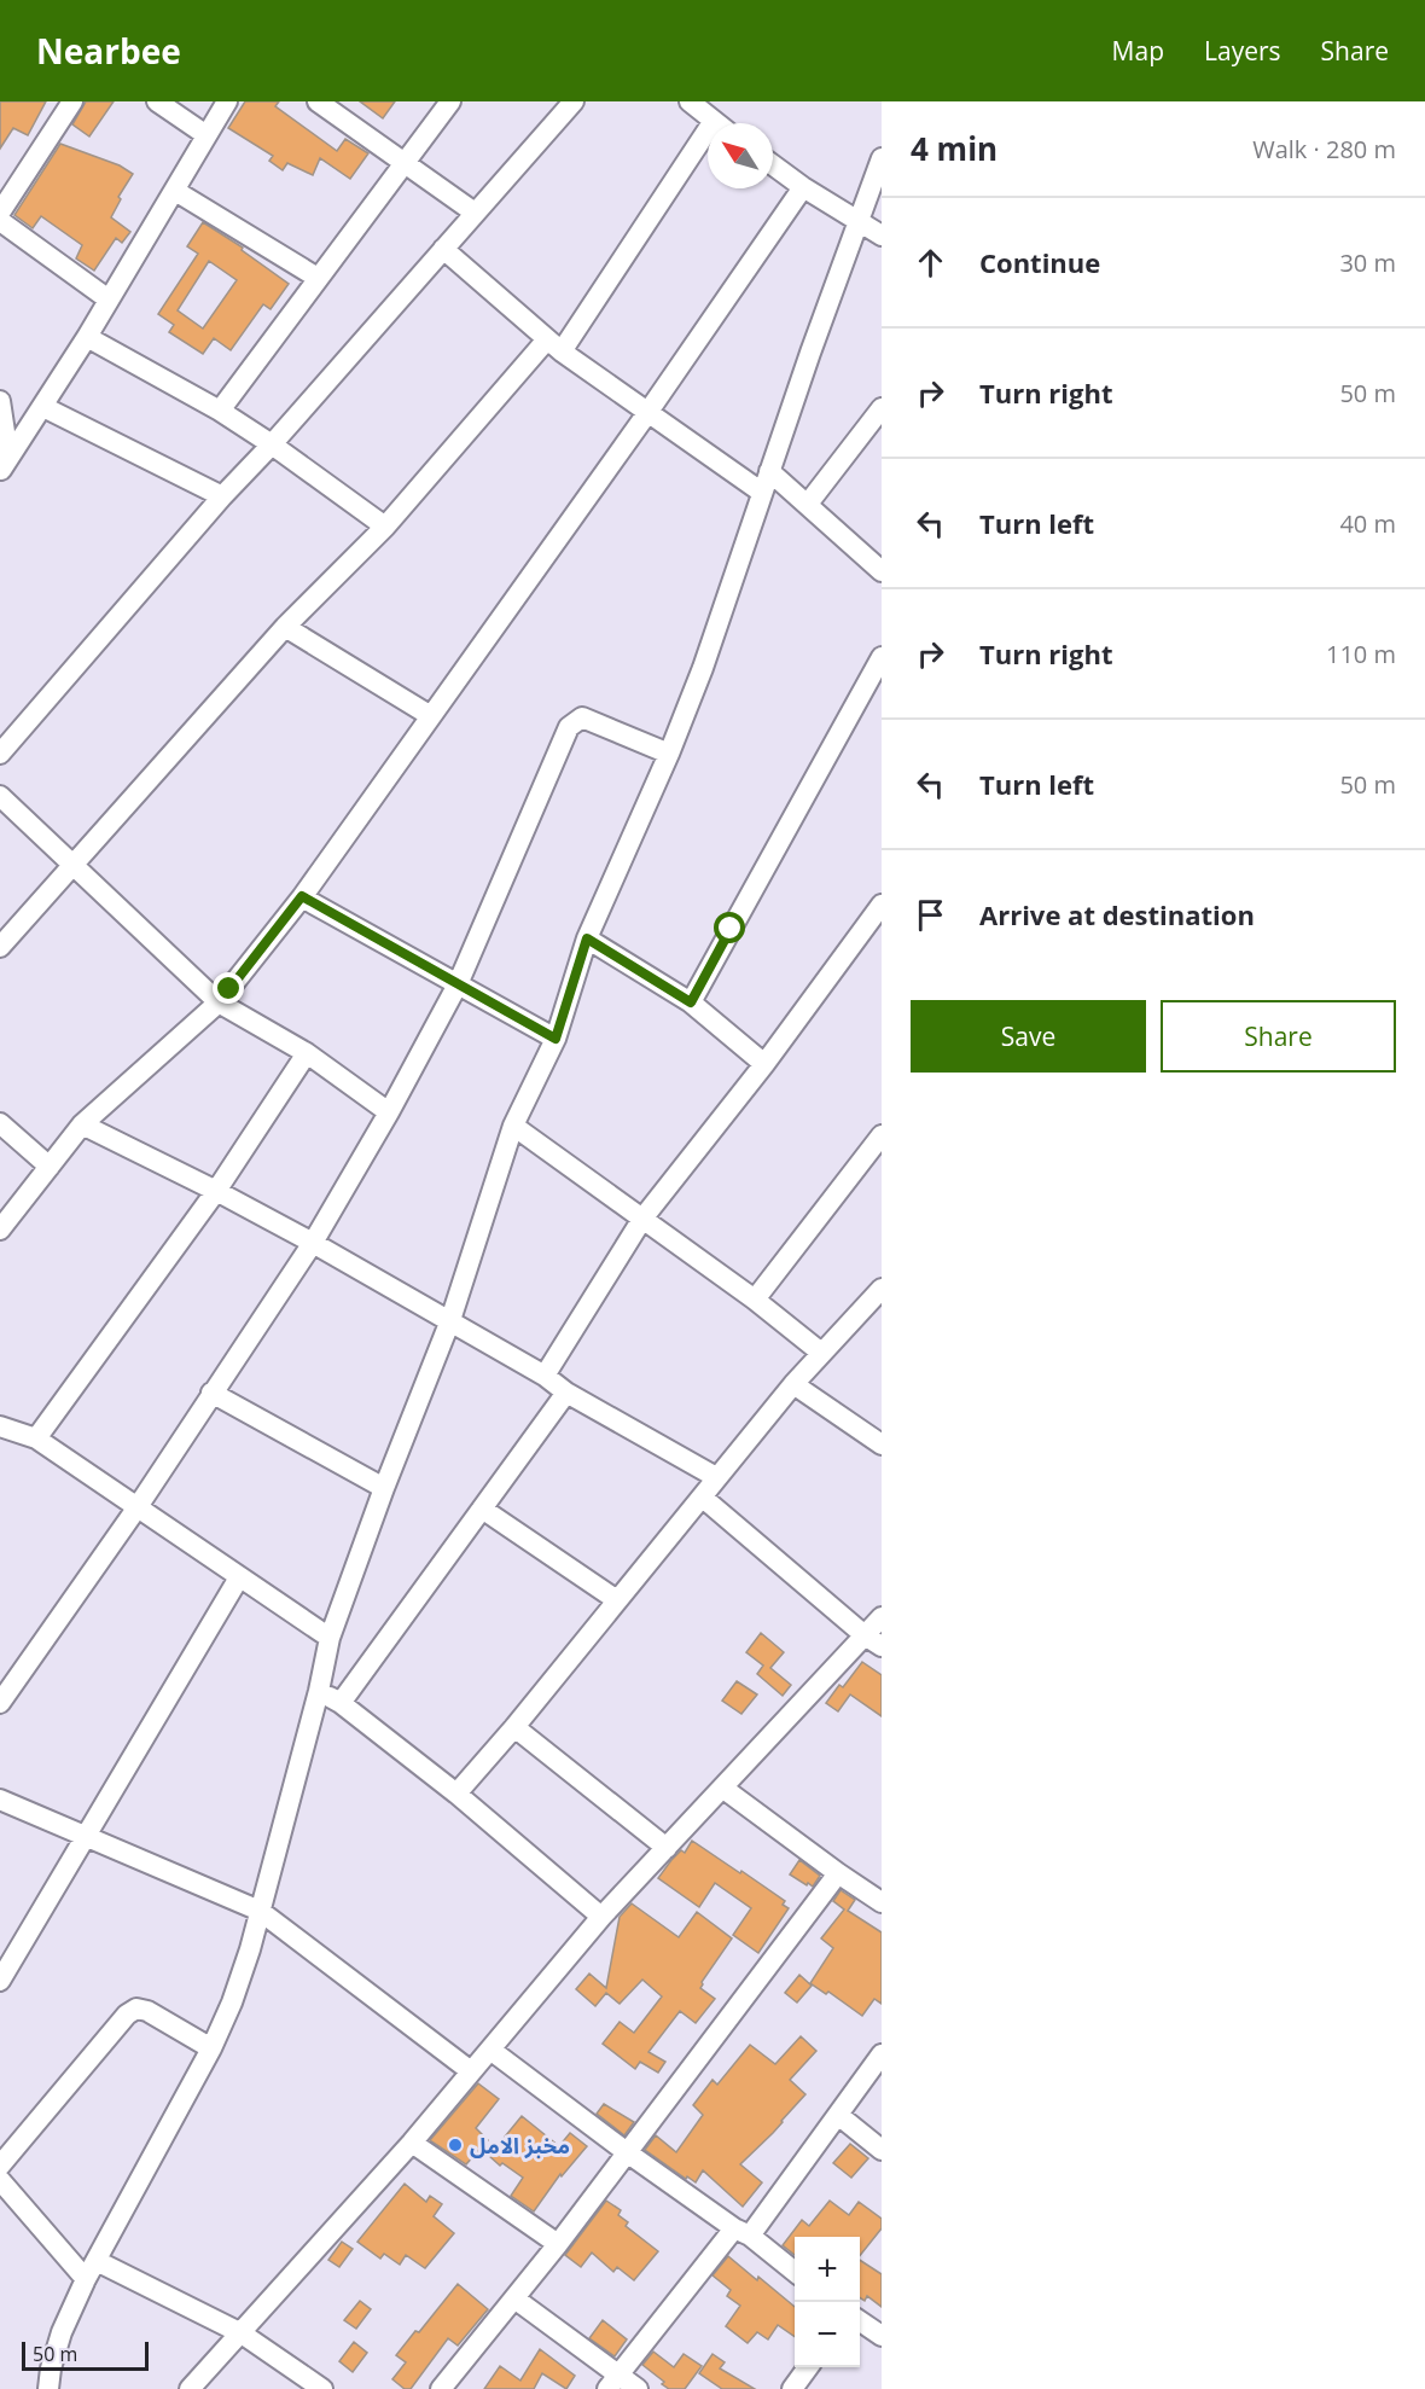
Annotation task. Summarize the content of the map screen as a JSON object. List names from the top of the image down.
{
  "places": ["مخبز الامل"],
  "scale_bar": "50 m",
  "north": "top left",
  "page": {
    "header": "Nearbee",
    "nav": ["Map", "Layers", "Share"],
    "heading": ["4 min", "Walk · 280 m"],
    "list": [
      ["Continue", "30 m"],
      ["Turn right", "50 m"],
      ["Turn left", "40 m"],
      ["Turn right", "110 m"],
      ["Turn left", "50 m"],
      "Arrive at destination"
    ],
    "buttons": ["Save", "Share"],
    "map_buttons": ["+", "−"],
    "scale": "50 m"
  }
}
